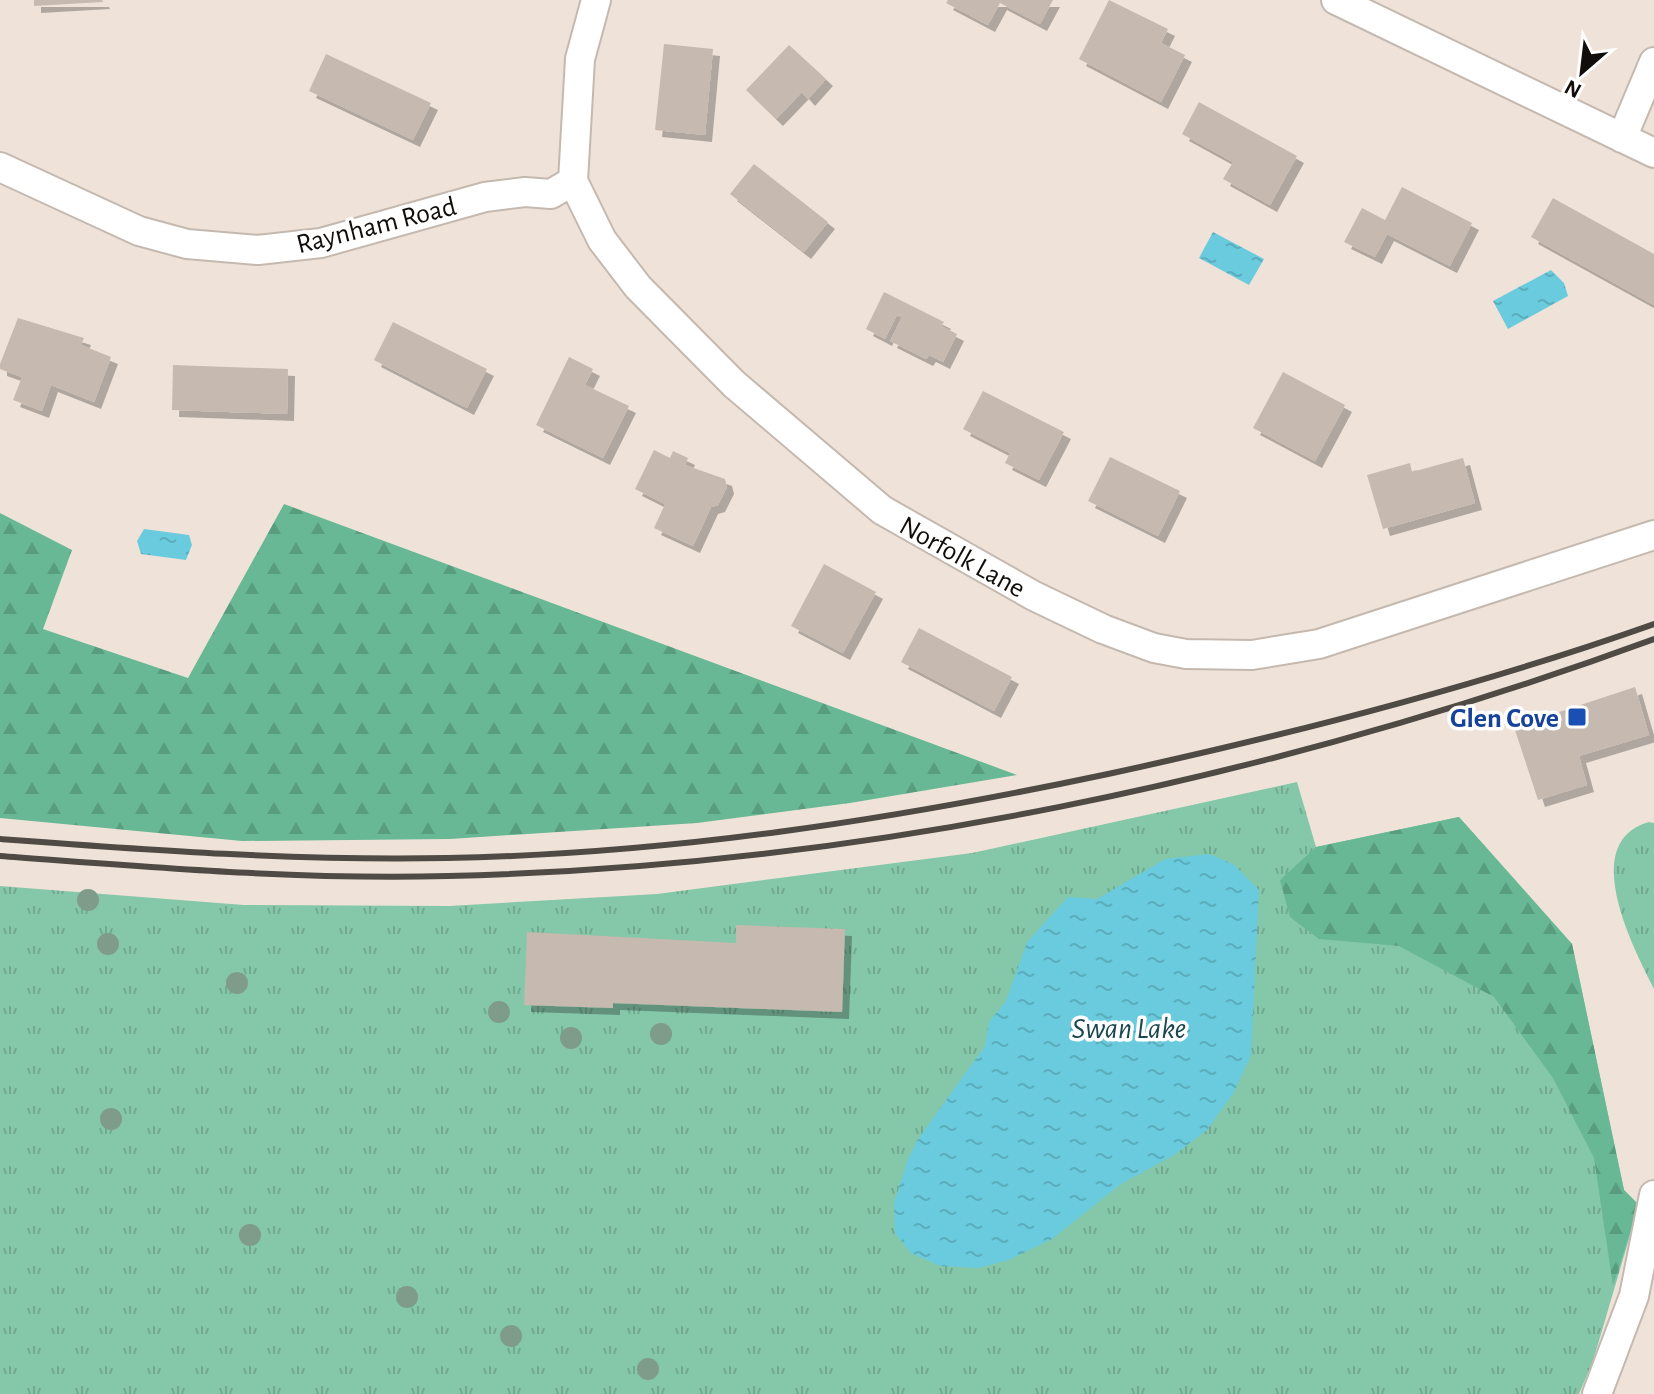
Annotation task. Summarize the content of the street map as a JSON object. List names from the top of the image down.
{
  "streets": {
    "street": ["Raynham Road", "Norfolk Lane"]
  },
  "crossings": [
    ["Raynham Road", "Norfolk Lane"]
  ],
  "water": ["Swan Lake"],
  "places": {
    "transit": ["Glen Cove"]
  },
  "north": "bottom left"
}
